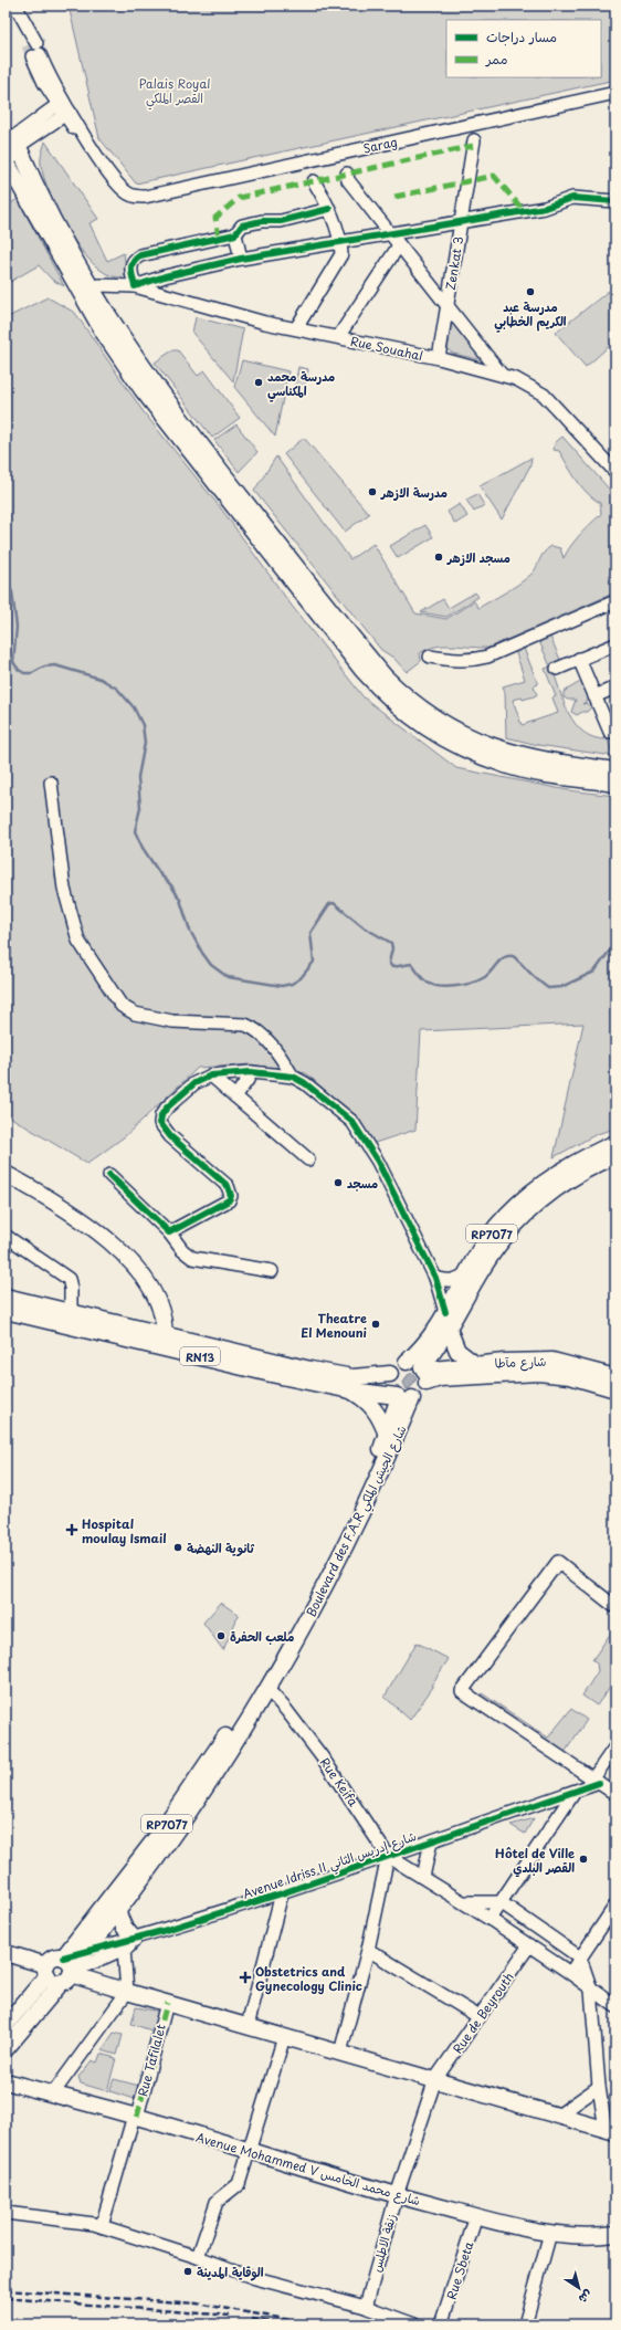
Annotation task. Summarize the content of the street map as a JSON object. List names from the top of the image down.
{
  "streets": {
    "main road": [
      "RP7077",
      "RN13",
      "شارع مآطا",
      "Boulevard des F.A.R شارع الجيش الملكي",
      "Avenue Mohammed V شارع محمد الخامس"
    ],
    "street": [
      "Sarag",
      "Zenkat 3",
      "Rue Souahal",
      "Rue Keifa",
      "Avenue Idriss II شارع إدريس الثاني",
      "Rue de Beyrouth",
      "Rue Tafilalet",
      "زنقة الاطلس",
      "Rue Sbeta"
    ]
  },
  "crossings": [
    ["Zenkat 3", "Rue Souahal"],
    ["RP7077", "RN13"],
    ["RP7077", "شارع مآطا"],
    ["RP7077", "Boulevard des F.A.R شارع الجيش الملكي"],
    ["RP7077", "Avenue Idriss II شارع إدريس الثاني"],
    ["RN13", "شارع مآطا"],
    ["RN13", "Boulevard des F.A.R شارع الجيش الملكي"],
    ["شارع مآطا", "Boulevard des F.A.R شارع الجيش الملكي"],
    ["Boulevard des F.A.R شارع الجيش الملكي", "Rue Keifa"],
    ["Boulevard des F.A.R شارع الجيش الملكي", "Avenue Idriss II شارع إدريس الثاني"],
    ["Rue Keifa", "Avenue Idriss II شارع إدريس الثاني"],
    ["Rue de Beyrouth", "زنقة الاطلس"],
    ["Rue Tafilalet", "Avenue Mohammed V شارع محمد الخامس"],
    ["Avenue Mohammed V شارع محمد الخامس", "زنقة الاطلس"],
    ["Avenue Mohammed V شارع محمد الخامس", "Rue Sbeta"]
  ],
  "parks": ["Palais Royal القصر الملكي"],
  "places": {
    "other": [
      "مدرسة عبد الكريم الخطابي",
      "مدرسة محمد المكناسي",
      "مدرسة الازهر",
      "مسجد الازهر",
      "مسجد",
      "Theatre El Menouni",
      "ثانوية النهضة",
      "ملعب الحفرة",
      "Hôtel de Ville القصر البلدي",
      "الوقاية المدينة"
    ],
    "health": ["Hospital moulay Ismail", "Obstetrics and Gynecology Clinic"]
  },
  "legend": ["مسار دراجات", "ممر"],
  "north": "bottom right"
}
